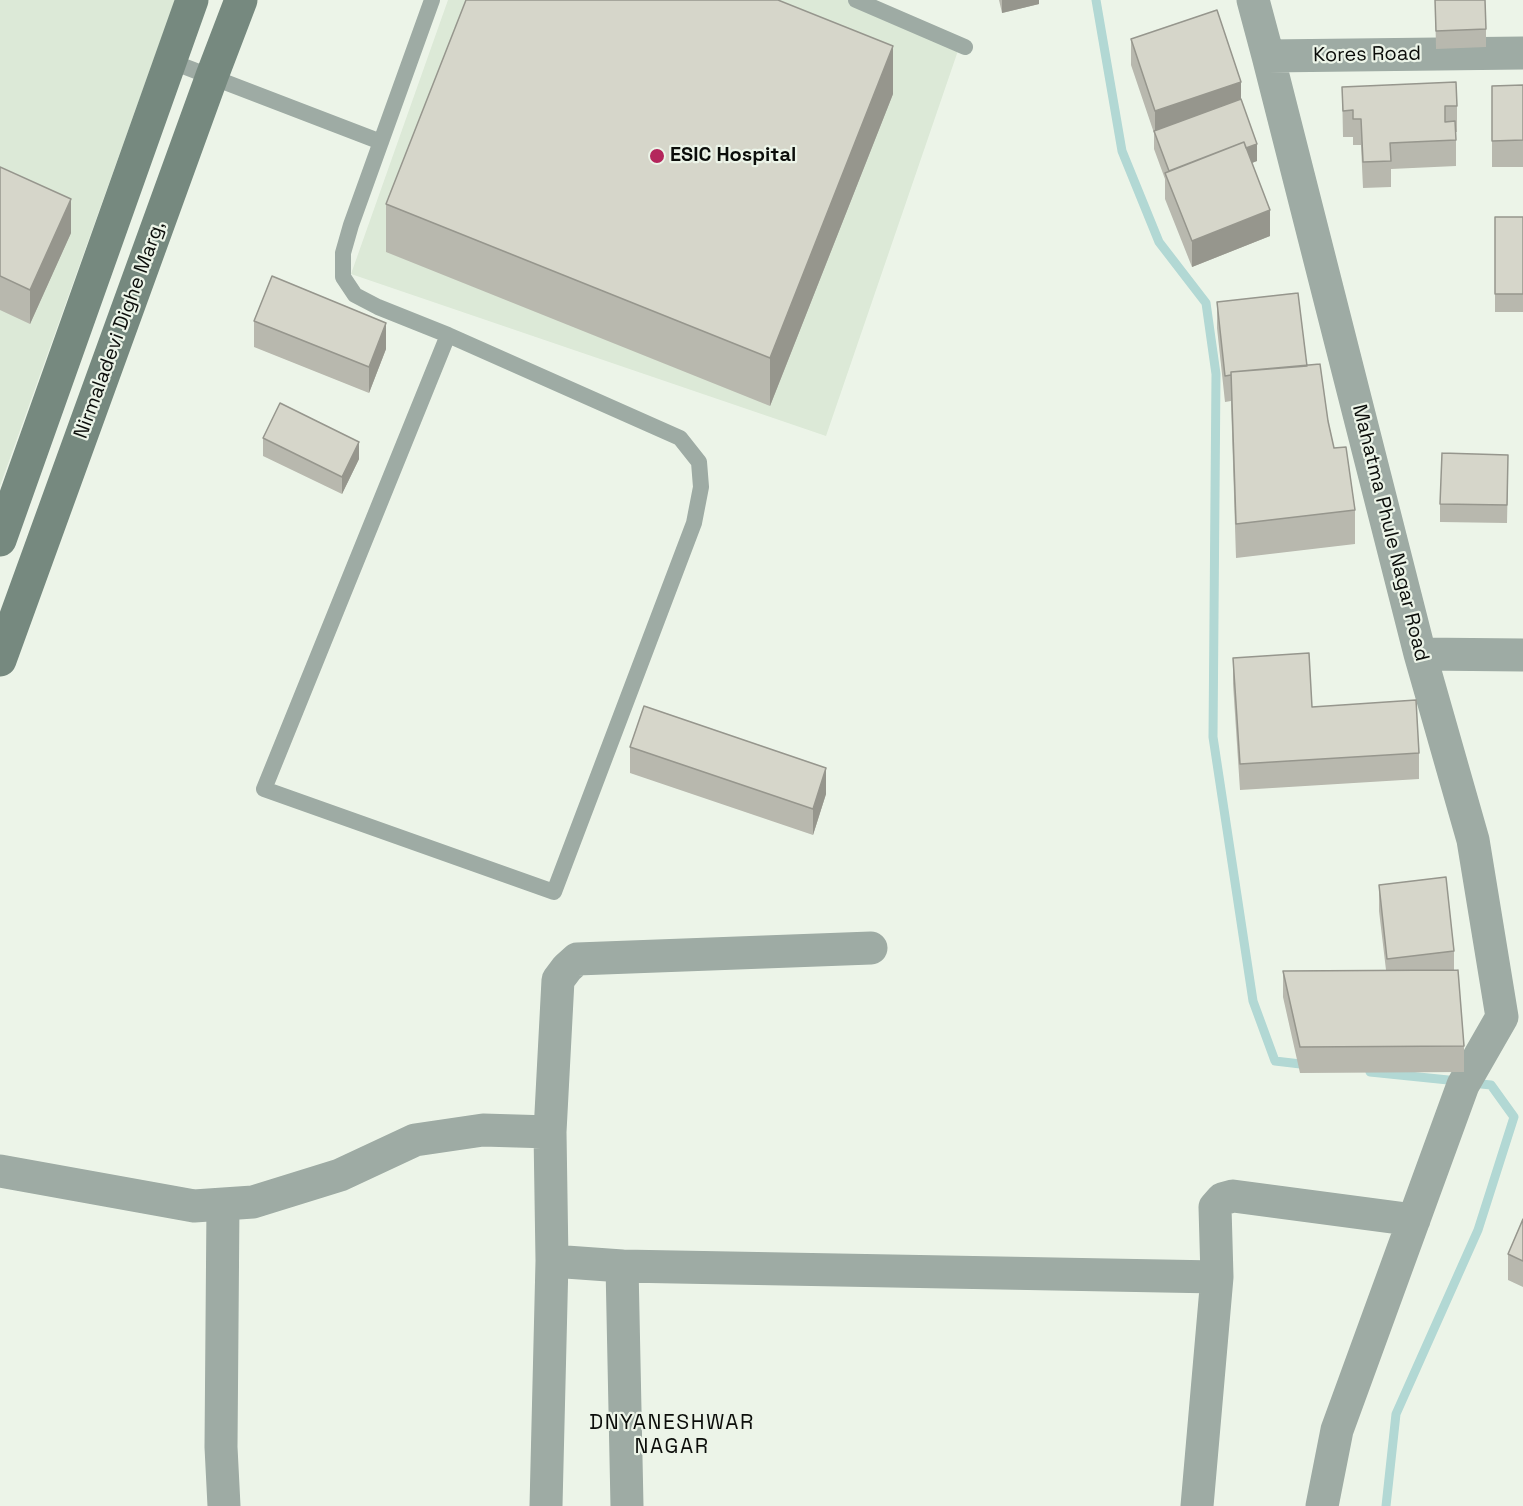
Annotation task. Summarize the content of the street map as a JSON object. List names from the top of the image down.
{
  "streets": {
    "main road": ["Nirmaladevi Dighe Marg,"],
    "street": ["Kores Road", "Mahatma Phule Nagar Road"]
  },
  "crossings": [
    ["Kores Road", "Mahatma Phule Nagar Road"]
  ],
  "districts": ["DNYANESHWAR NAGAR"],
  "places": ["ESIC Hospital"]
}
